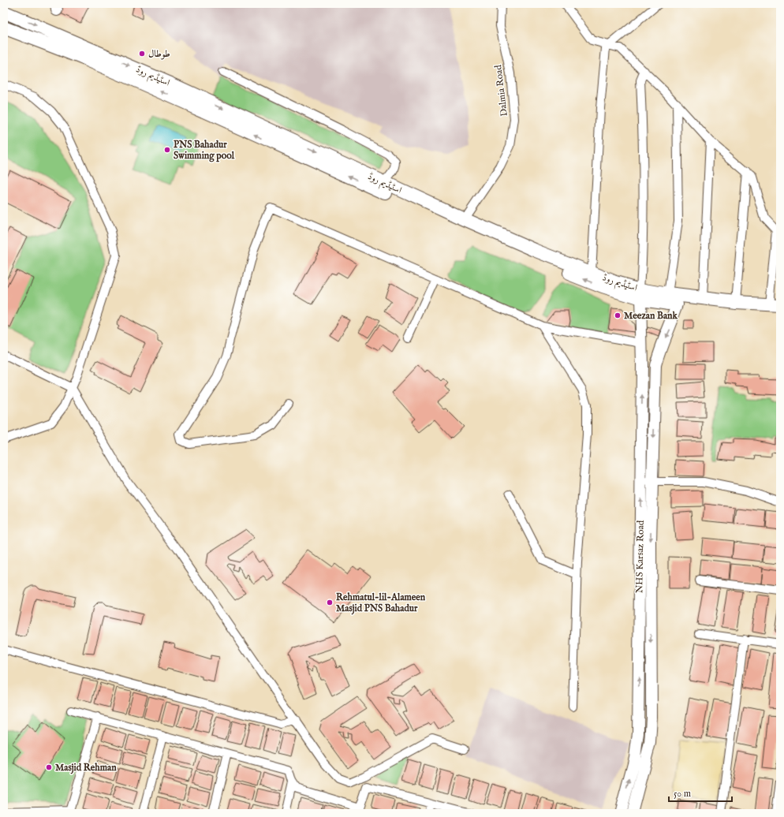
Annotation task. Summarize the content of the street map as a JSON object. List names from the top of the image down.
{
  "streets": {
    "main road": ["اسٹیڈیم روڈ"],
    "street": ["Dalmia Road", "NHS Karsaz Road"]
  },
  "crossings": [
    ["اسٹیڈیم روڈ", "Dalmia Road"],
    ["اسٹیڈیم روڈ", "NHS Karsaz Road"]
  ],
  "places": [
    "طوطال",
    "PNS Bahadur Swimming pool",
    "Meezan Bank",
    "Rehmatul-lil-Alameen Masjid PNS Bahadur",
    "Masjid Rehman"
  ],
  "scale_bar": "50 m"
}
